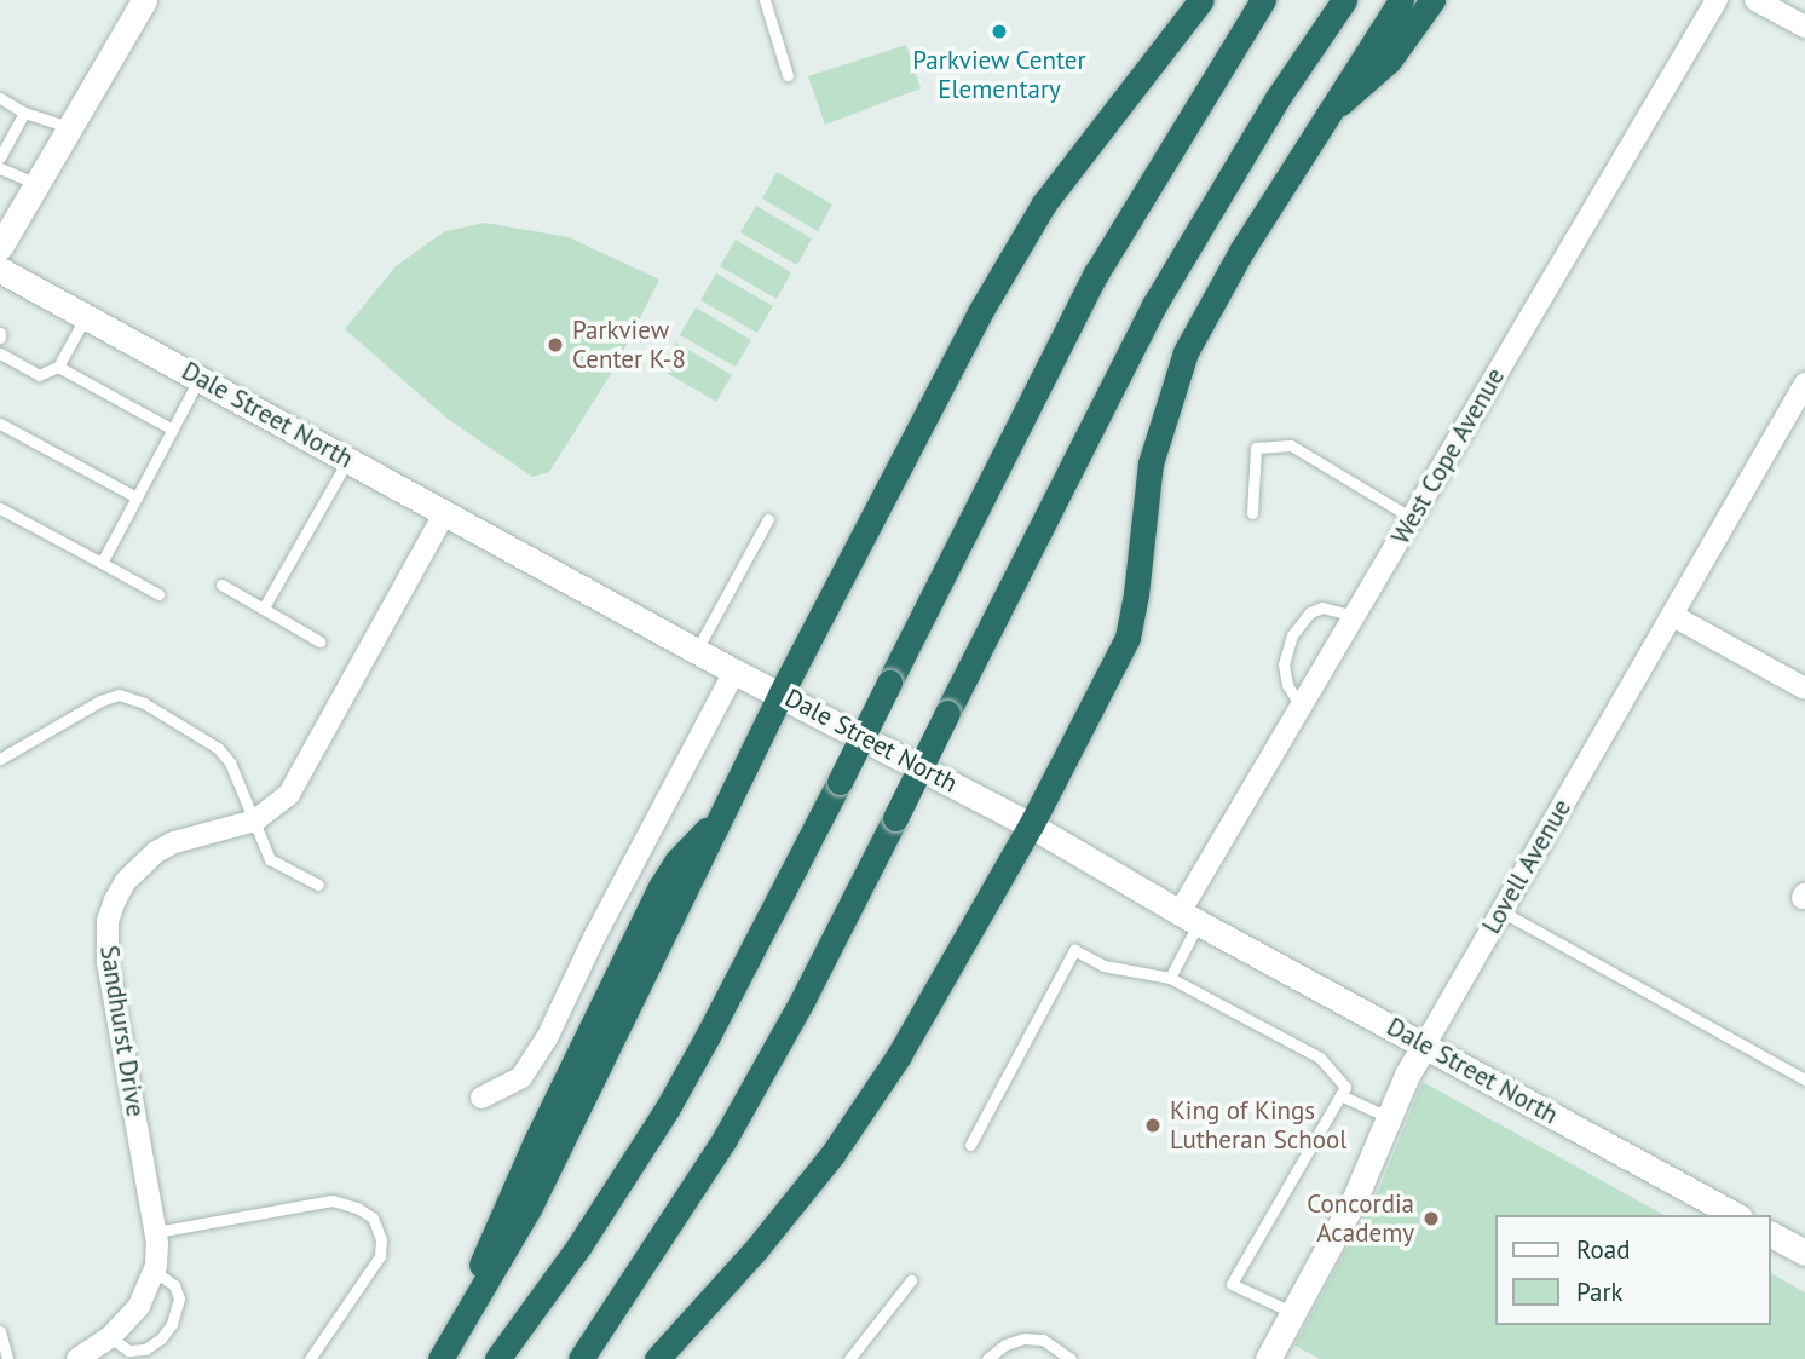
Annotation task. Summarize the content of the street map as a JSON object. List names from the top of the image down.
{
  "streets": {
    "main road": ["Dale Street North", "Lovell Avenue"],
    "street": ["West Cope Avenue", "Sandhurst Drive"]
  },
  "crossings": [
    ["Dale Street North", "West Cope Avenue"],
    ["Dale Street North", "Lovell Avenue"],
    ["Dale Street North", "Sandhurst Drive"]
  ],
  "places": [
    "Parkview Center Elementary",
    "Parkview Center K-8",
    "King of Kings Lutheran School",
    "Concordia Academy"
  ],
  "legend": ["Road", "Park"]
}
